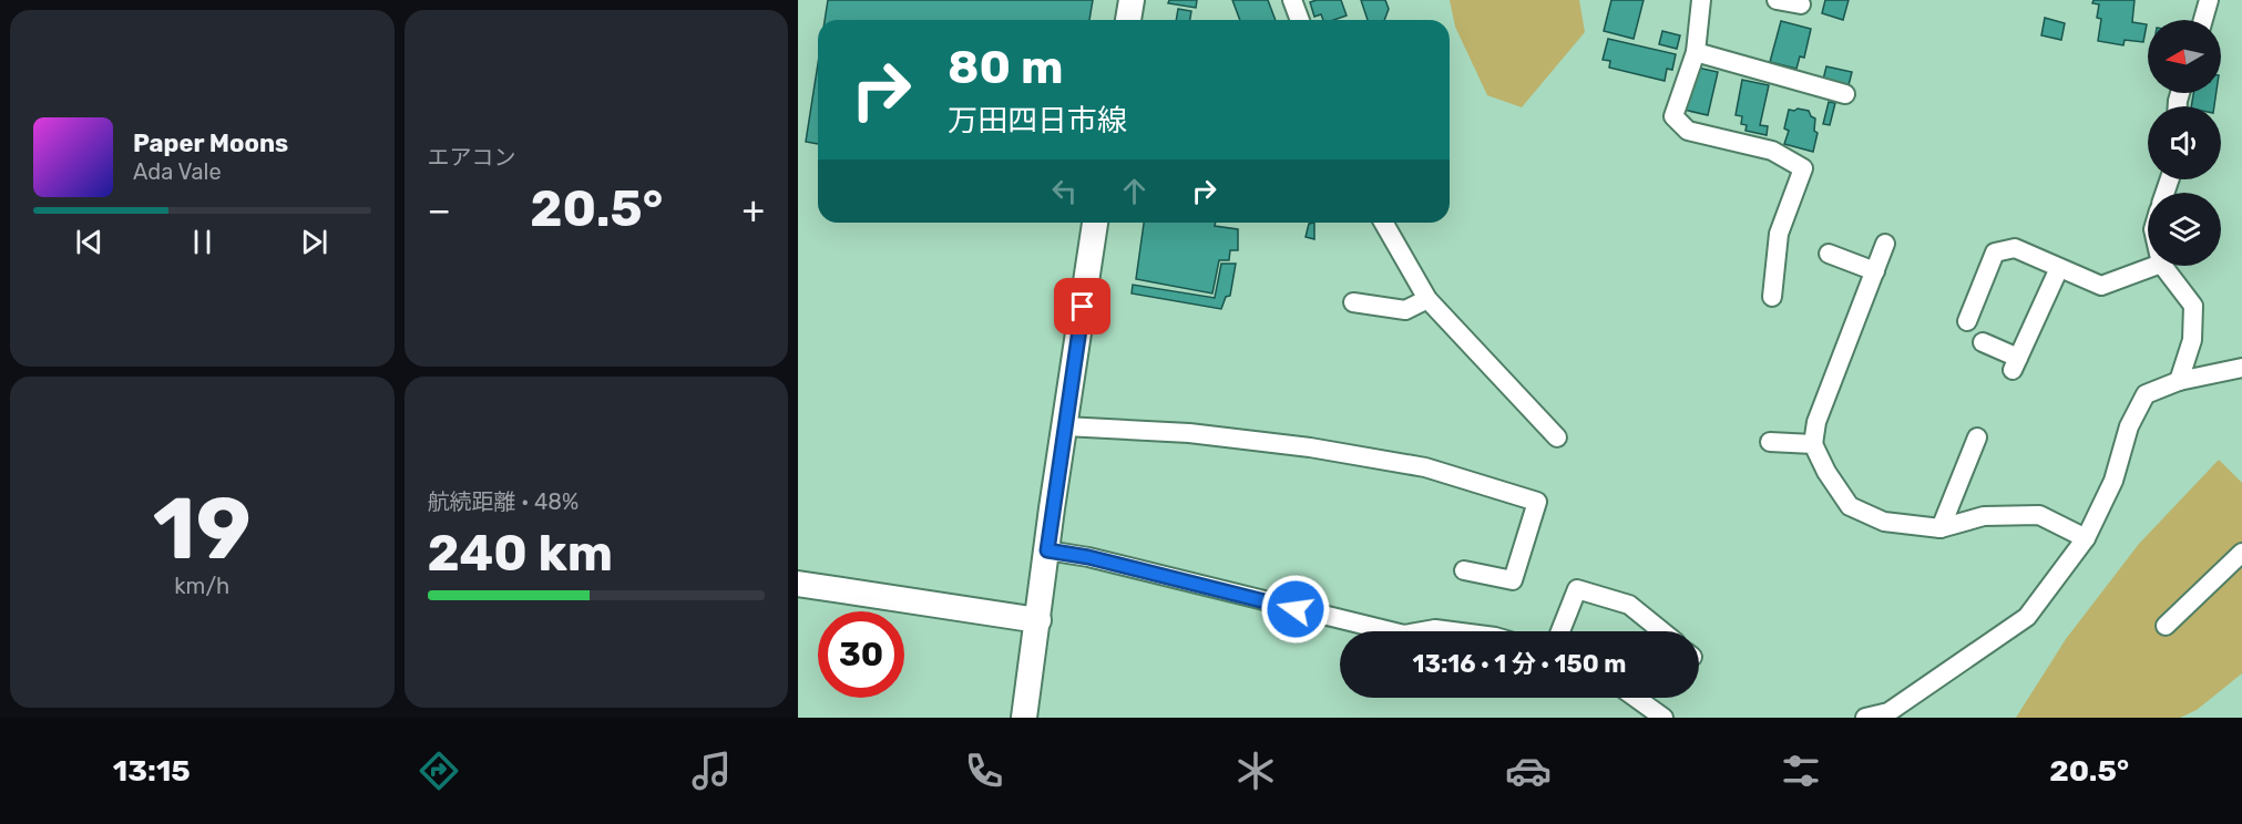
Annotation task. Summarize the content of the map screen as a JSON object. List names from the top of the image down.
{
  "north": "left",
  "page": {
    "tile": [
      "エアコン",
      ["19", "km/h"],
      ["航続距離 · 48%", "240 km"]
    ],
    "turn": ["80 m", "万田四日市線"],
    "song": ["Paper Moons", "Ada Vale"],
    "heat": ["−", "20.5°", "+"],
    "limit": "30",
    "trip": "13:16 · 1 分 · 150 m",
    "tabs": ["13:15", "20.5°"]
  }
}
